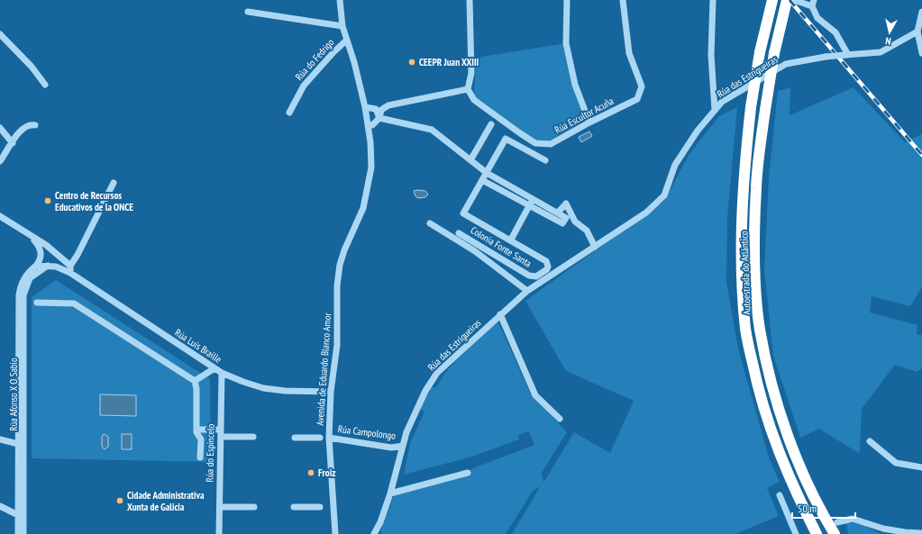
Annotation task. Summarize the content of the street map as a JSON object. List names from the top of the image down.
{
  "streets": {
    "highway": ["Autoestrada do Atlántico"],
    "street": [
      "Rúa do Fedrigo",
      "Rúa das Estrigueiras",
      "Rúa Escultor Acuña",
      "Colonia Fonte Santa",
      "Rúa Luis Braille",
      "Avenida de Eduardo Blanco Amor",
      "Rúa Afonso X O Sabio",
      "Rúa Campolongo",
      "Rúa do Espincelo"
    ]
  },
  "crossings": [
    ["Rúa do Fedrigo", "Avenida de Eduardo Blanco Amor"],
    ["Rúa das Estrigueiras", "Rúa Campolongo"],
    ["Rúa Luis Braille", "Avenida de Eduardo Blanco Amor"],
    ["Rúa Luis Braille", "Rúa do Espincelo"],
    ["Avenida de Eduardo Blanco Amor", "Rúa Campolongo"]
  ],
  "places": [
    "CEEPR Juan XXIII",
    "Centro de Recursos Educativos de la ONCE",
    "Froiz",
    "Cidade Administrativa Xunta de Galicia"
  ],
  "scale_bar": "50 m",
  "north": "bottom"
}
